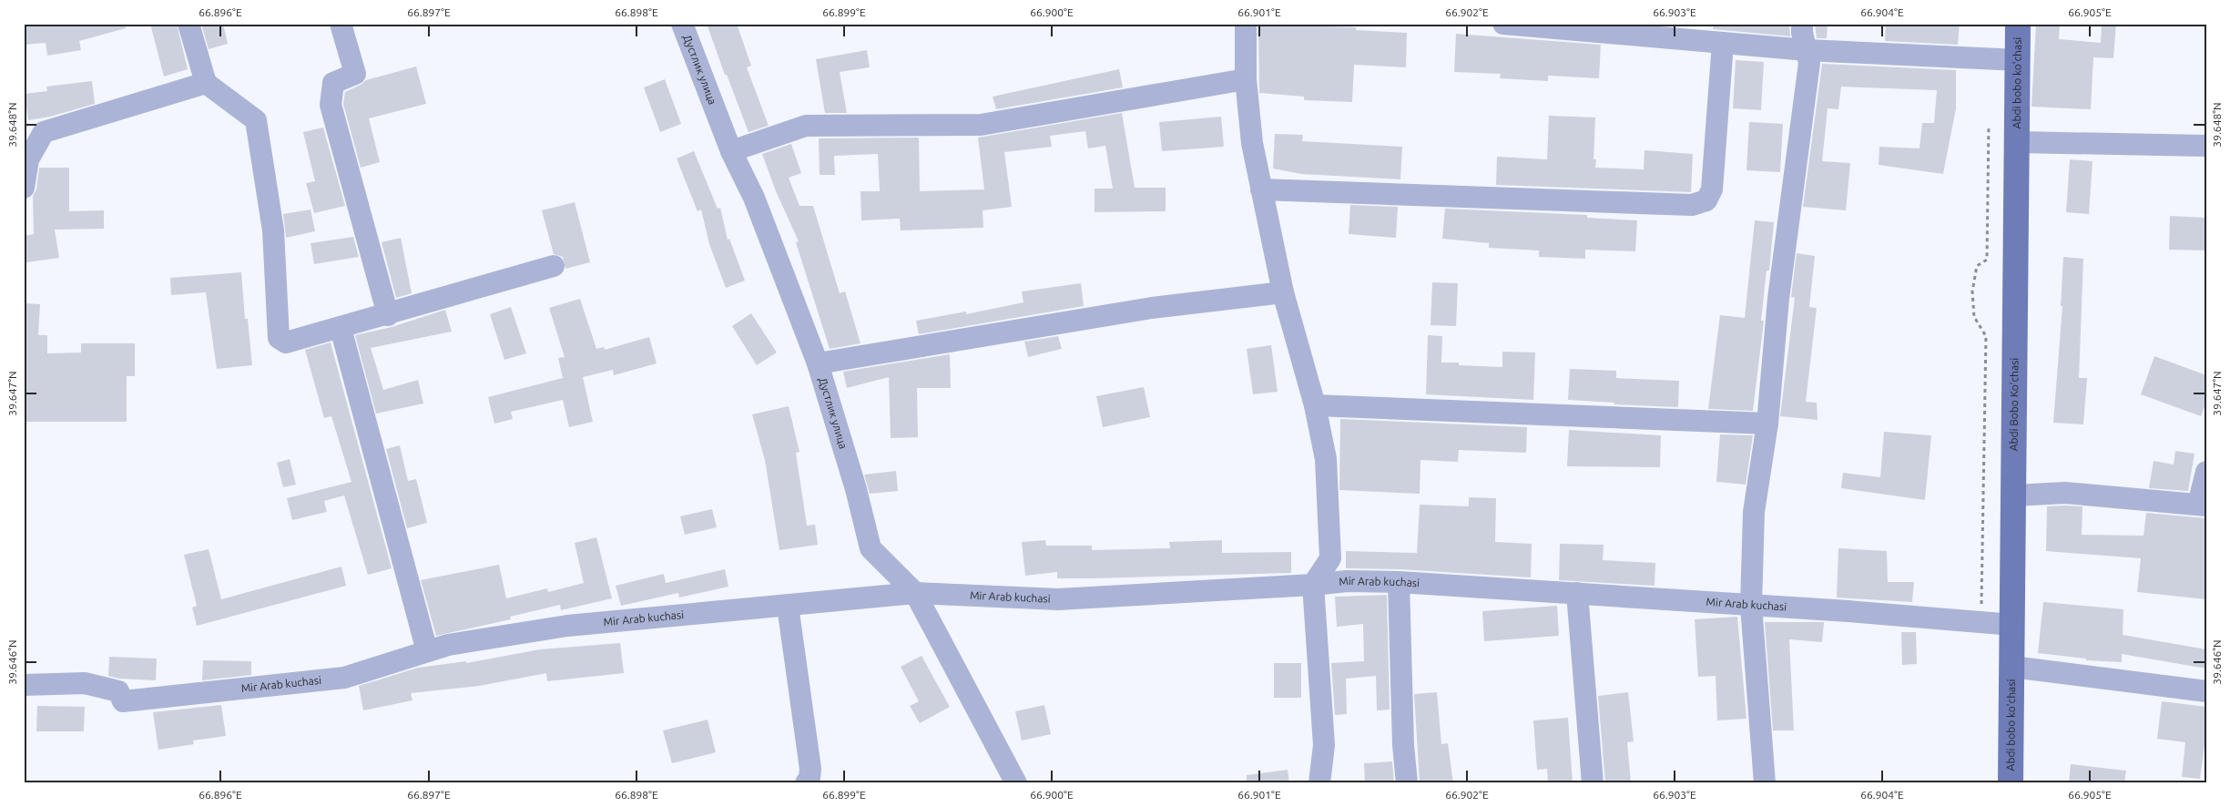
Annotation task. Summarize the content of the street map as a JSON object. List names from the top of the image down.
{
  "streets": {
    "main road": ["Abdi bobo ko'chasi", "Abdi Bobo Ko'chasi"],
    "street": ["Дустлик улица", "Mir Arab kuchasi"]
  },
  "crossings": [
    ["Дустлик улица", "Mir Arab kuchasi"],
    ["Abdi bobo ko'chasi", "Abdi Bobo Ko'chasi"],
    ["Abdi Bobo Ko'chasi", "Mir Arab kuchasi"]
  ],
  "coordinates": [
    "66.896°E",
    "66.897°E",
    "66.898°E",
    "66.899°E",
    "66.900°E",
    "66.901°E",
    "66.902°E",
    "66.903°E",
    "66.904°E",
    "66.905°E",
    "39.648°N",
    "39.647°N",
    "39.646°N"
  ]
}
